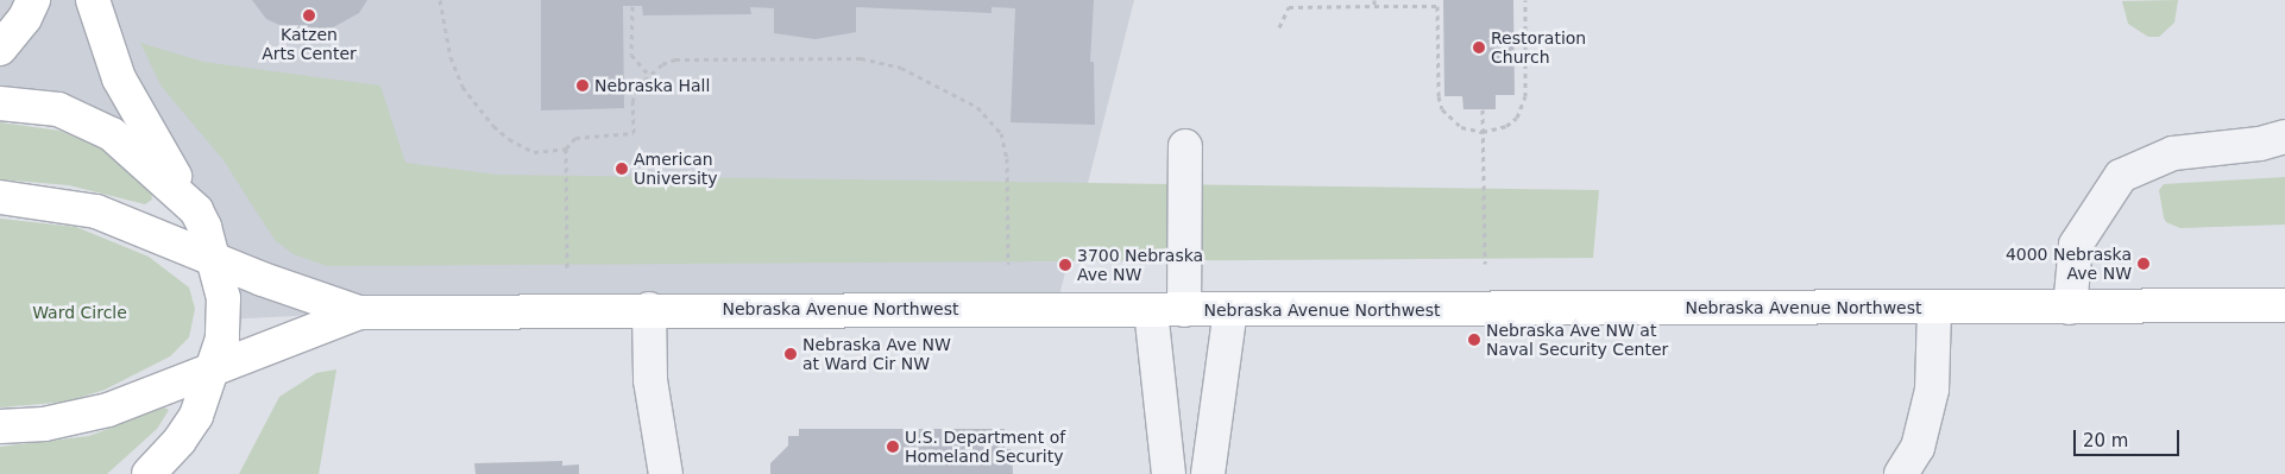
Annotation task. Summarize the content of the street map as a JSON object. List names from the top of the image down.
{
  "streets": {
    "main road": ["Nebraska Avenue Northwest"]
  },
  "parks": ["Ward Circle"],
  "places": [
    "Katzen Arts Center",
    "Restoration Church",
    "Nebraska Hall",
    "American University",
    "4000 Nebraska Ave NW",
    "3700 Nebraska Ave NW",
    "Nebraska Ave NW at Naval Security Center",
    "Nebraska Ave NW at Ward Cir NW",
    "U.S. Department of Homeland Security"
  ],
  "scale_bar": "20 m"
}
